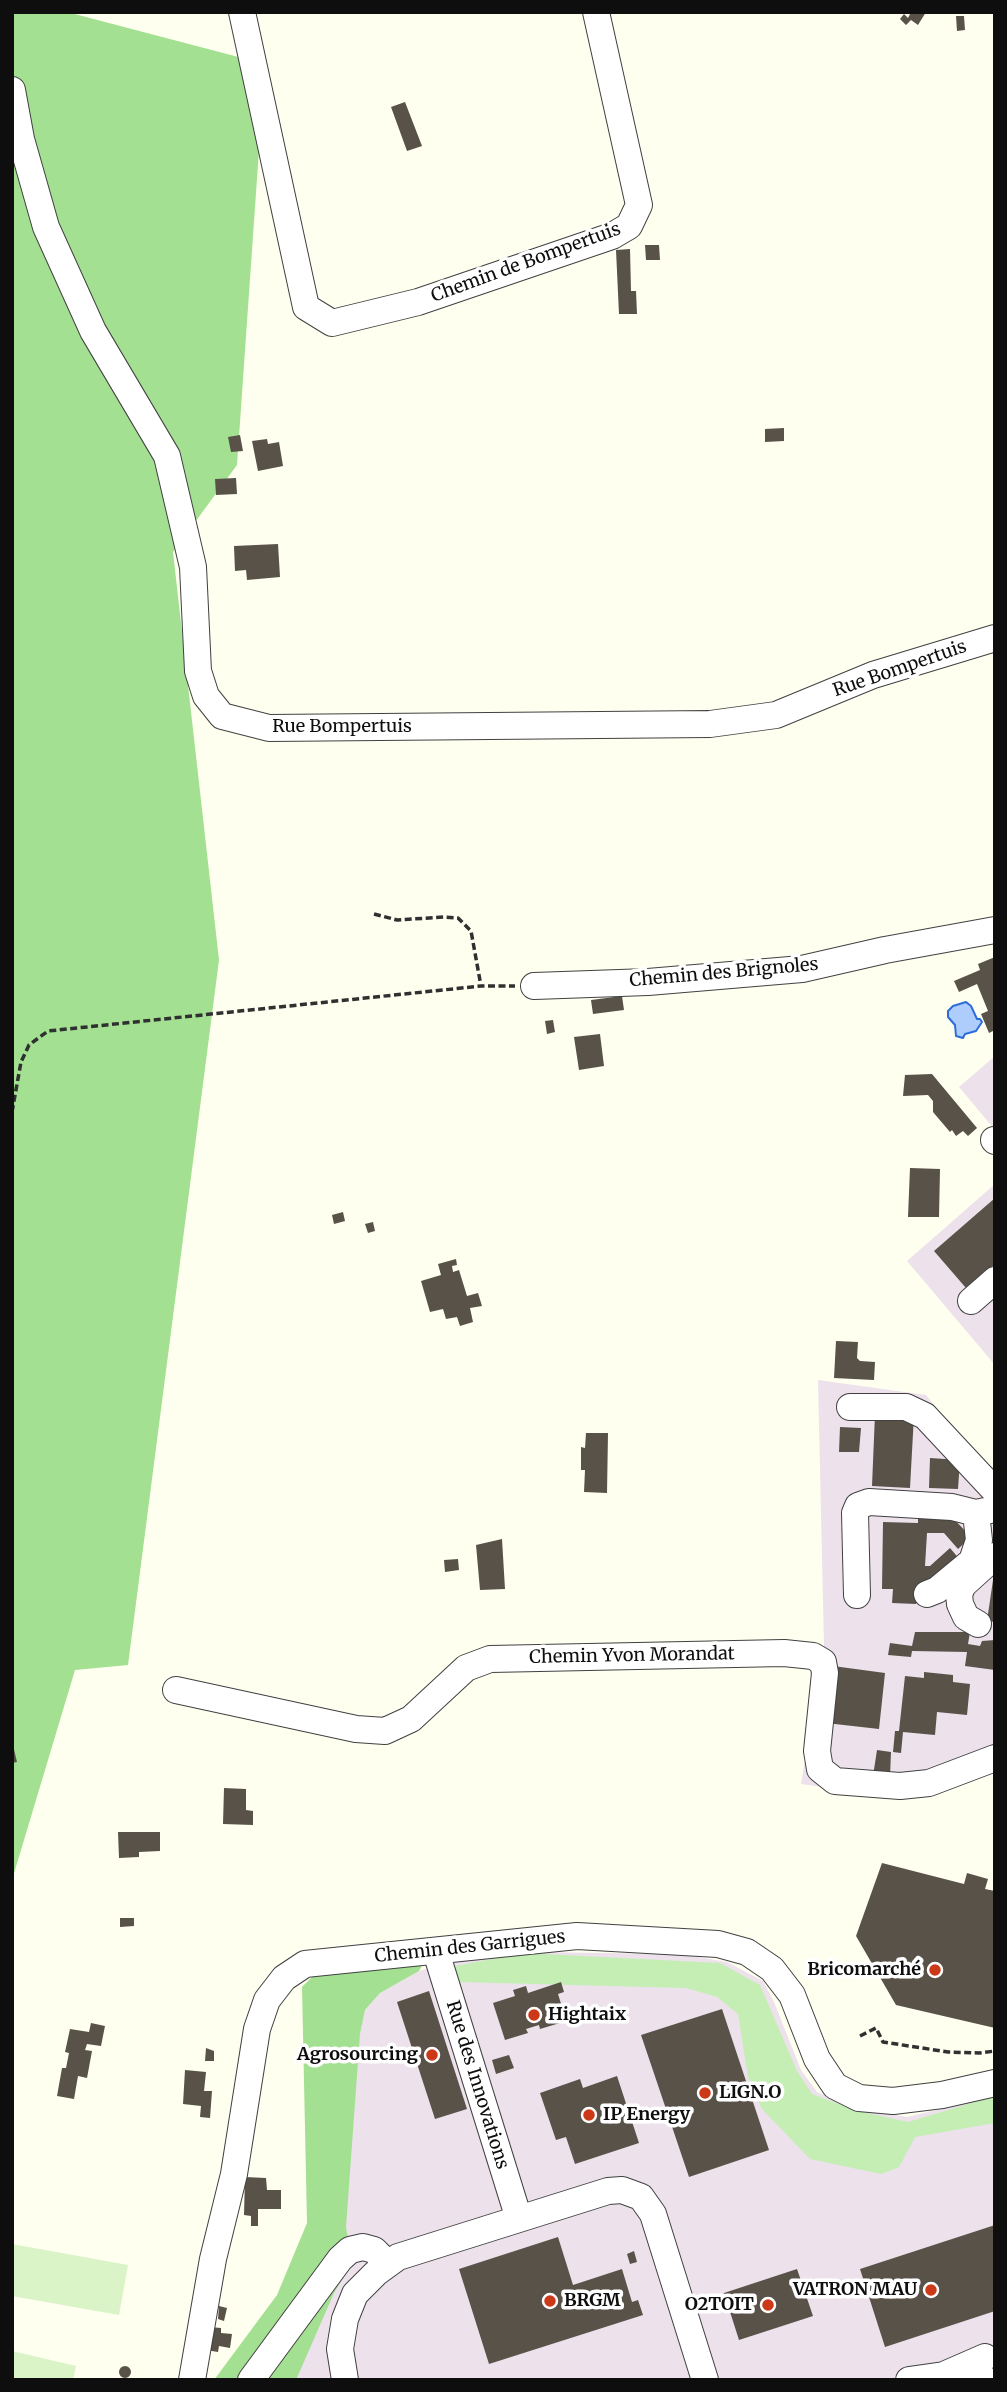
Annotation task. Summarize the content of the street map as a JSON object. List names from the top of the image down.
{
  "streets": {
    "street": [
      "Chemin de Bompertuis",
      "Rue Bompertuis",
      "Chemin des Brignoles",
      "Chemin Yvon Morandat",
      "Chemin des Garrigues",
      "Rue des Innovations"
    ]
  },
  "crossings": [
    ["Chemin des Garrigues", "Rue des Innovations"]
  ],
  "places": [
    "Bricomarché",
    "Hightaix",
    "Agrosourcing",
    "LIGN.O",
    "IP Energy",
    "VATRON MAU",
    "BRGM",
    "O2TOIT"
  ]
}
